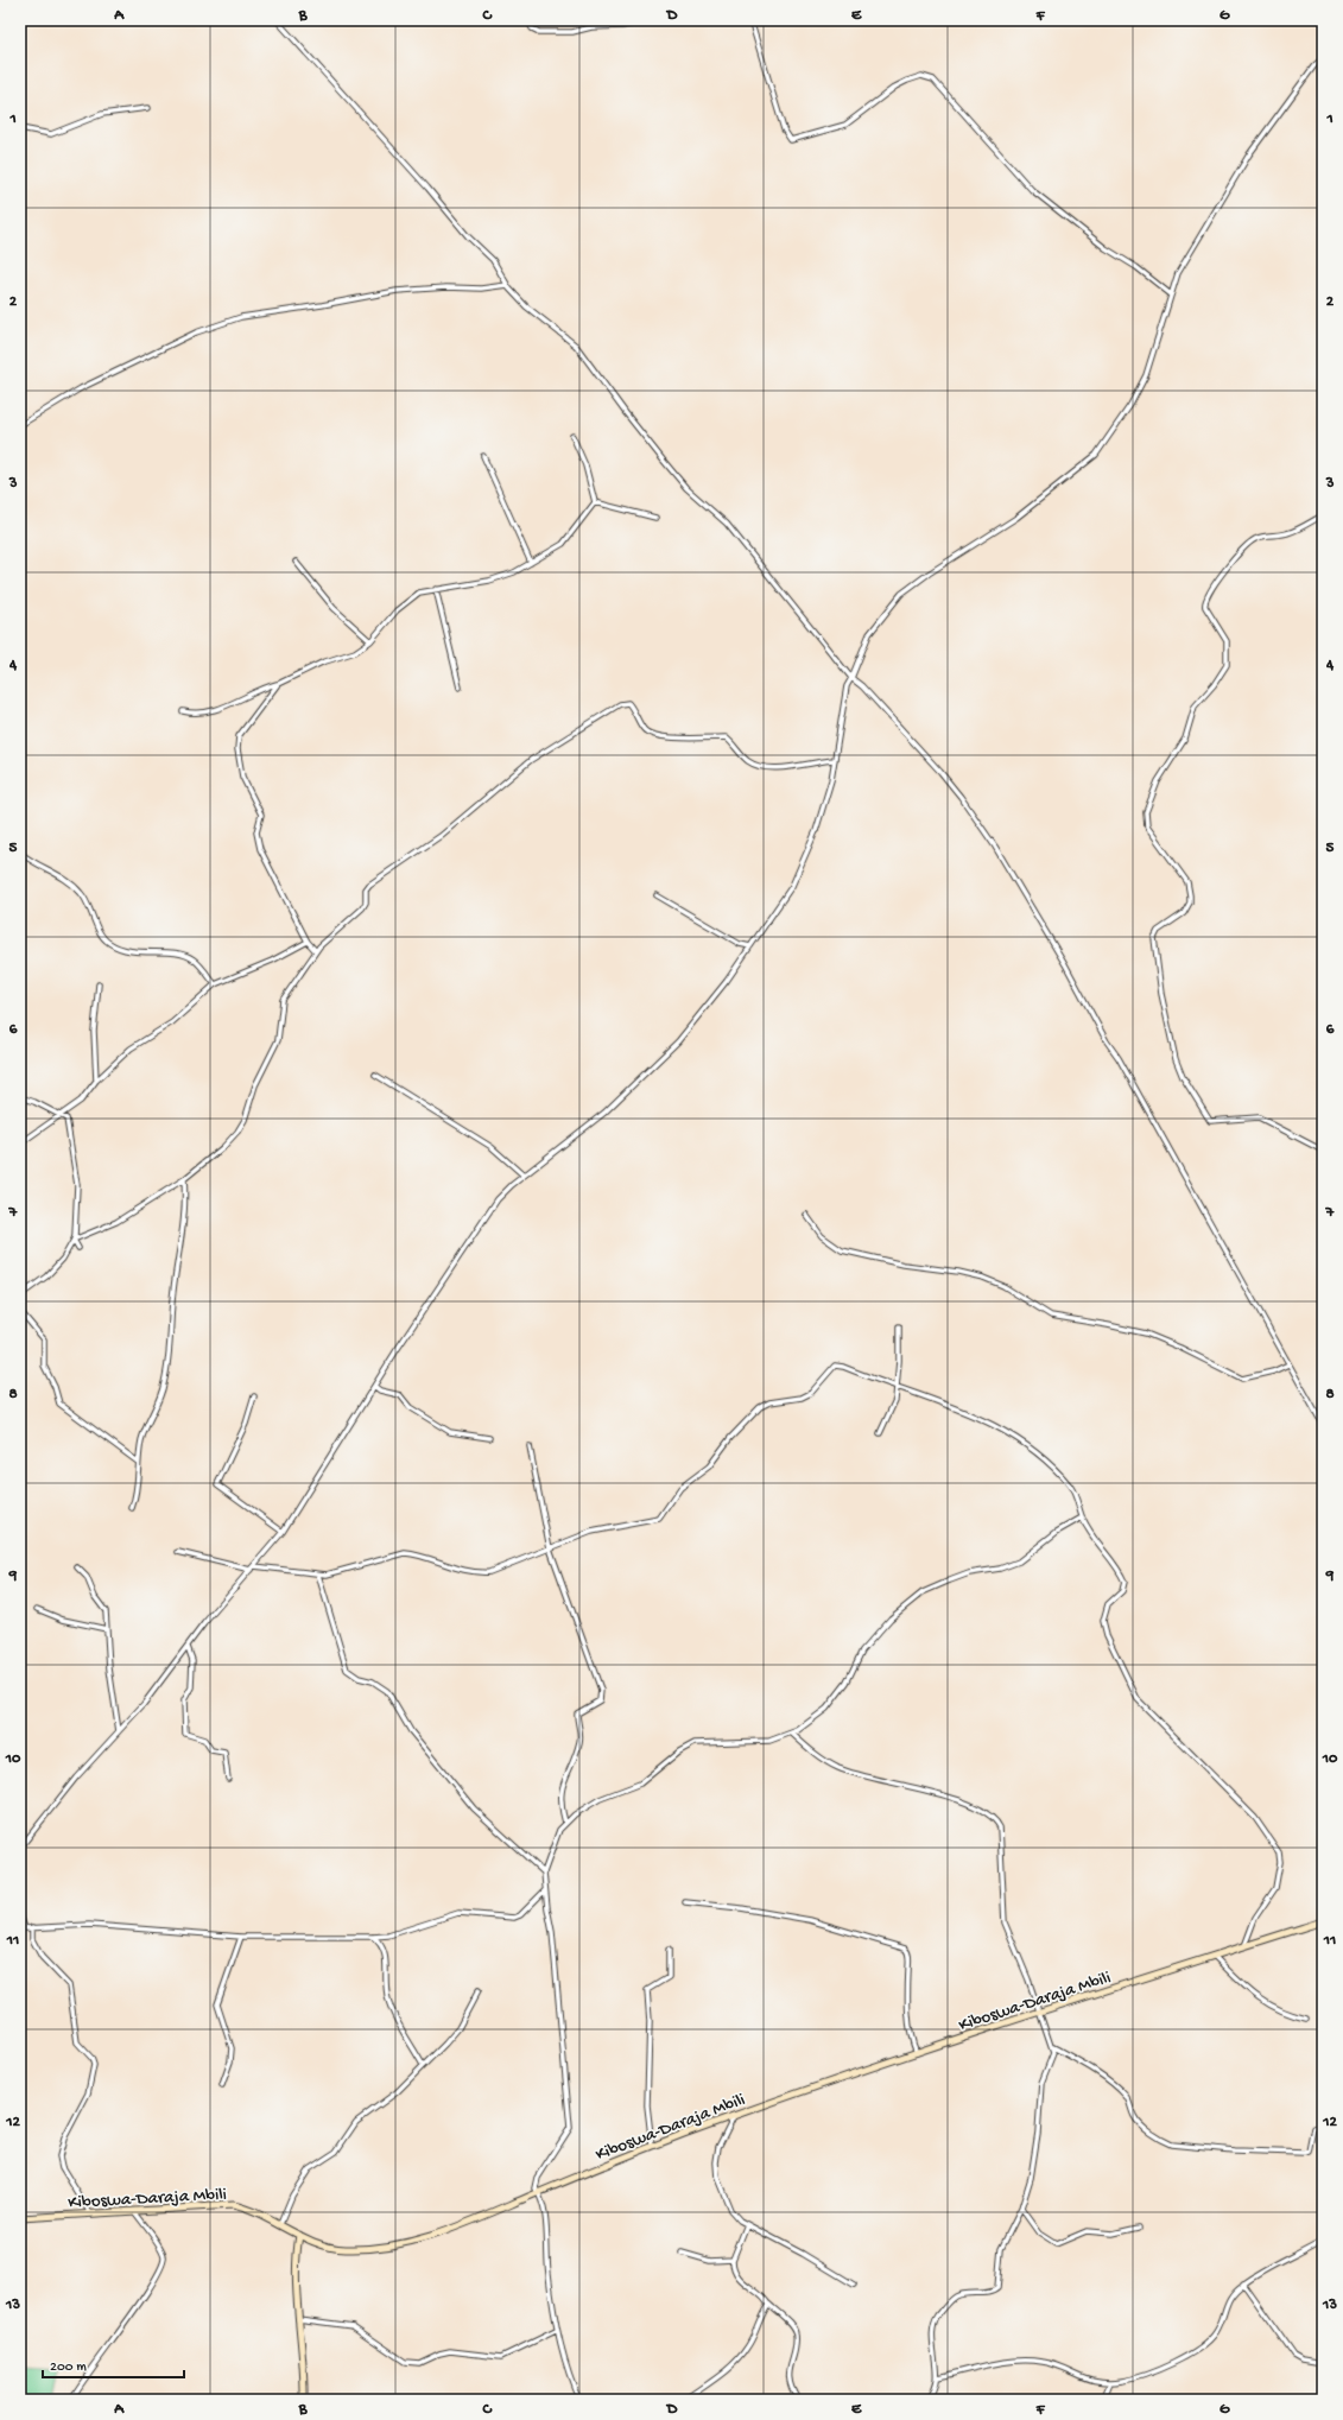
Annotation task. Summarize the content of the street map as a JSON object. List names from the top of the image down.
{
  "streets": {
    "main road": ["Kiboswa-Daraja Mbili"]
  },
  "scale_bar": "200 m",
  "grid": {
    "columns": [
      "A",
      "B",
      "C",
      "D",
      "E",
      "F",
      "G"
    ],
    "rows": [
      "1",
      "2",
      "3",
      "4",
      "5",
      "6",
      "7",
      "8",
      "9",
      "10",
      "11",
      "12",
      "13"
    ]
  }
}
